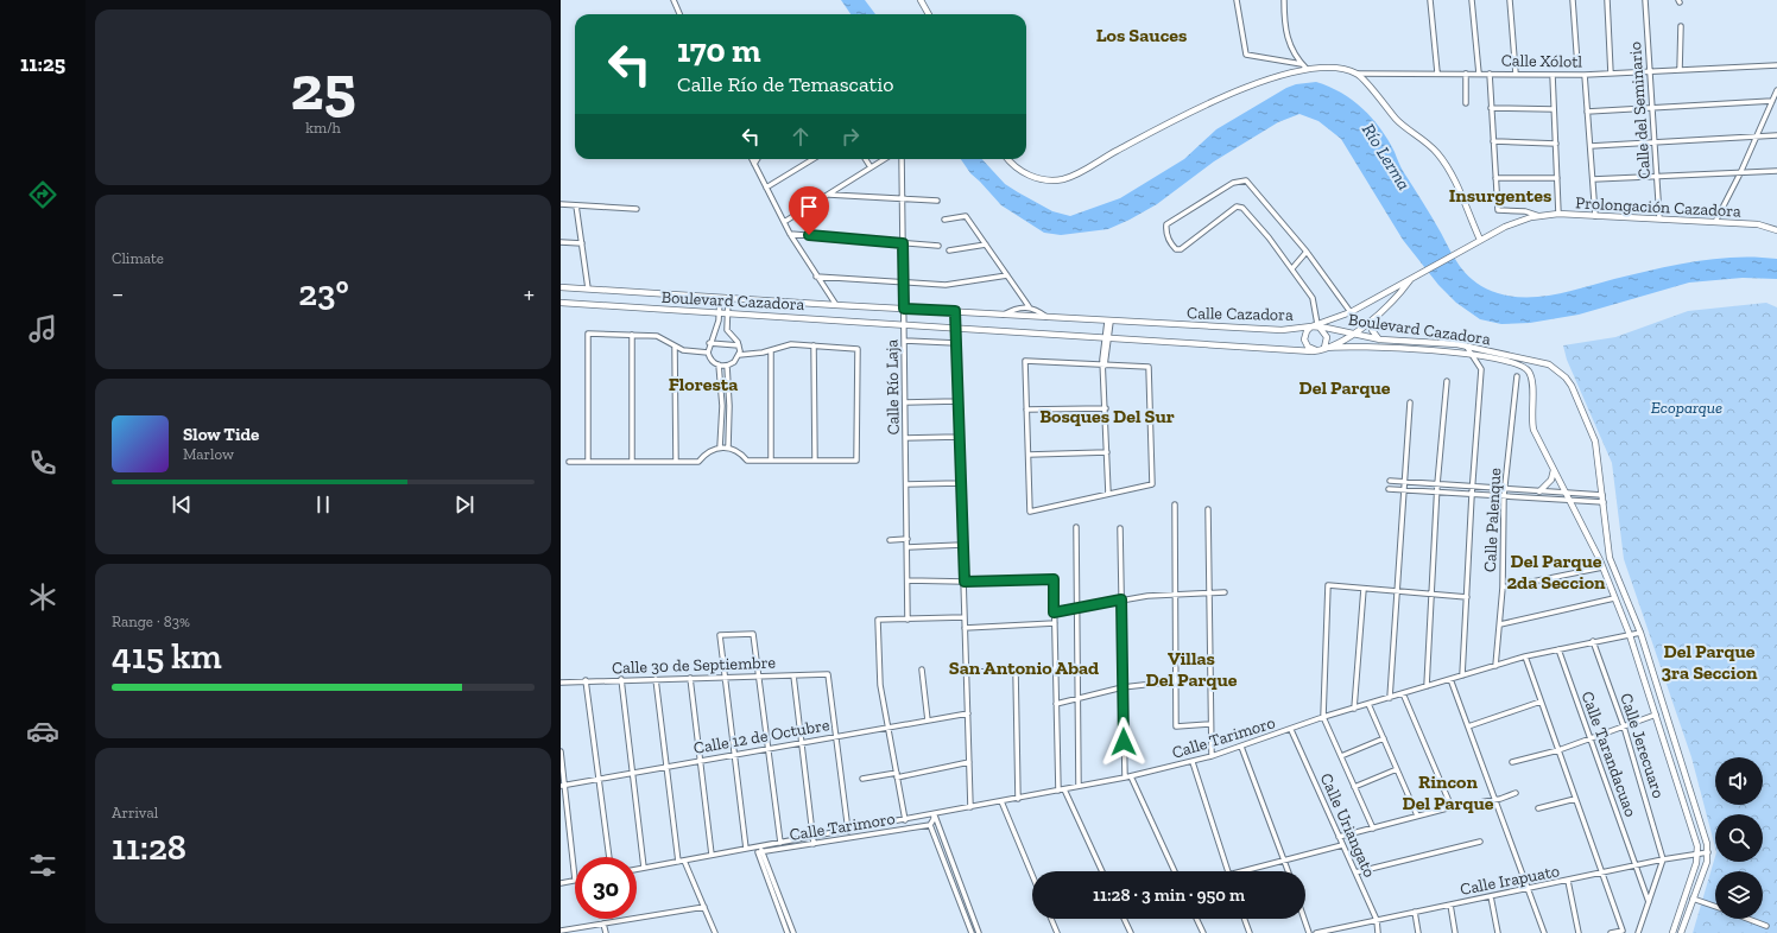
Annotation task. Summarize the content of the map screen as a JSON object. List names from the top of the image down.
{
  "streets": {
    "street": [
      "Calle Xólotl",
      "Calle del Seminario",
      "Prolongación Cazadora",
      "Boulevard Cazadora",
      "Calle Cazadora",
      "Calle Río Laja",
      "Calle Palenque",
      "Calle 30 de Septiembre",
      "Calle 12 de Octubre",
      "Calle Tarimoro",
      "Calle Jerecuaro",
      "Calle Tarandacuao",
      "Calle Uriangato",
      "Calle Irapuato"
    ]
  },
  "crossings": [
    ["Calle Xólotl", "Calle del Seminario"],
    ["Calle del Seminario", "Prolongación Cazadora"],
    ["Prolongación Cazadora", "Calle Cazadora"],
    ["Boulevard Cazadora", "Calle Cazadora"],
    ["Boulevard Cazadora", "Calle Río Laja"],
    ["Boulevard Cazadora", "Calle Tarimoro"],
    ["Boulevard Cazadora", "Calle Irapuato"],
    ["Calle Cazadora", "Calle Río Laja"],
    ["Calle Palenque", "Calle Tarimoro"],
    ["Calle 30 de Septiembre", "Calle 12 de Octubre"],
    ["Calle Tarimoro", "Calle Jerecuaro"],
    ["Calle Tarimoro", "Calle Tarandacuao"],
    ["Calle Tarimoro", "Calle Uriangato"],
    ["Calle Jerecuaro", "Calle Irapuato"],
    ["Calle Tarandacuao", "Calle Irapuato"],
    ["Calle Uriangato", "Calle Irapuato"]
  ],
  "districts": [
    "Los Sauces",
    "Insurgentes",
    "Floresta",
    "Del Parque",
    "Bosques Del Sur",
    "Del Parque 2da Seccion",
    "Del Parque 3ra Seccion",
    "Villas Del Parque",
    "San Antonio Abad",
    "Rincon Del Parque"
  ],
  "water": ["Río Lerma"],
  "parks": ["Ecoparque"],
  "page": {
    "tabs": "11:25",
    "tile": [
      ["25", "km/h"],
      "Climate",
      ["Range · 83%", "415 km"],
      ["Arrival", "11:28"]
    ],
    "turn": ["170 m", "Calle Río de Temascatio"],
    "heat": ["−", "23°", "+"],
    "song": ["Slow Tide", "Marlow"],
    "limit": "30",
    "trip": "11:28 · 3 min · 950 m"
  }
}
